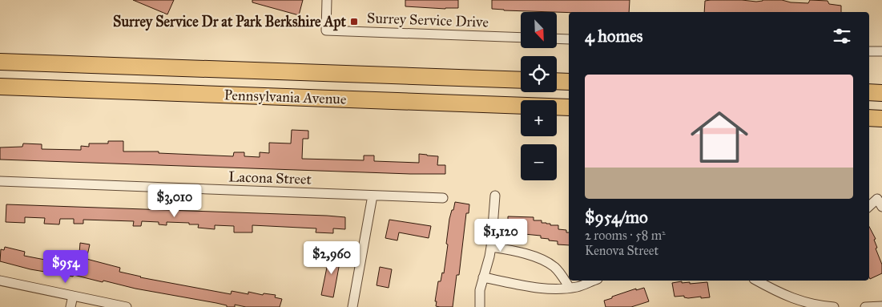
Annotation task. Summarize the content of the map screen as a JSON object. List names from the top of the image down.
{
  "streets": {
    "highway": ["Pennsylvania Avenue"],
    "street": ["Surrey Service Drive", "Lacona Street"]
  },
  "places": {
    "transit": ["Surrey Service Dr at Park Berkshire Apt"]
  },
  "north": "bottom right",
  "page": {
    "map_buttons": ["+", "−"],
    "heading": "4 homes",
    "list": [
      {
        "name": "$954/mo",
        "note": "2 rooms · 58 m² · Kenova Street"
      }
    ],
    "price": [
      "$3,010",
      "$1,120",
      "$2,960",
      "$954"
    ]
  }
}
